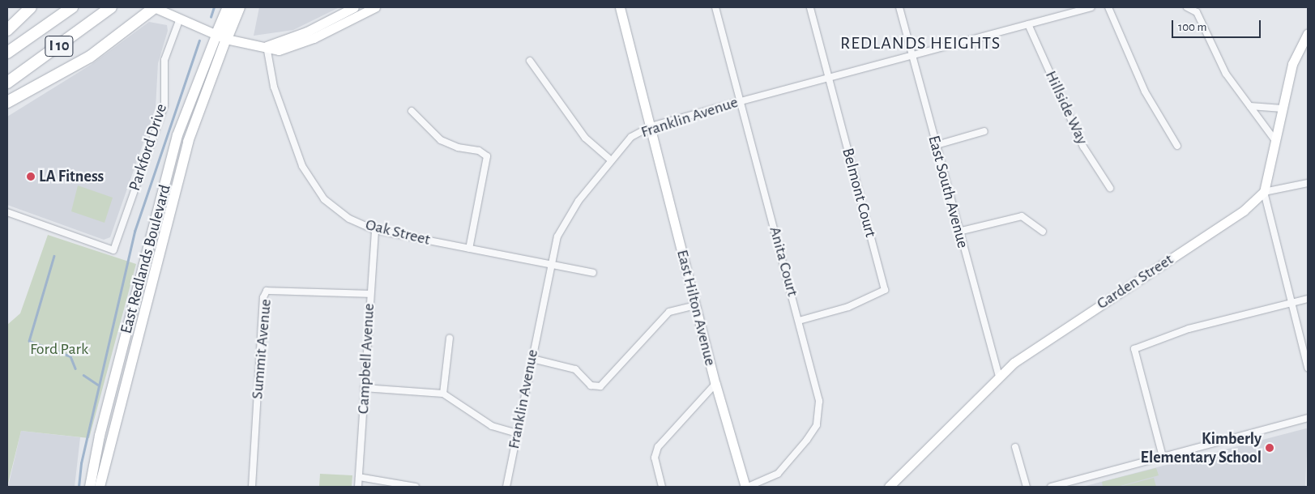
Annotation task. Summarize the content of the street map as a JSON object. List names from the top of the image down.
{
  "streets": {
    "highway": ["I 10"],
    "main road": ["East Redlands Boulevard"],
    "street": [
      "Hillside Way",
      "Franklin Avenue",
      "Parkford Drive",
      "East South Avenue",
      "Belmont Court",
      "Oak Street",
      "Anita Court",
      "Garden Street",
      "East Hilton Avenue",
      "Summit Avenue",
      "Campbell Avenue"
    ]
  },
  "crossings": [
    ["Hillside Way", "Franklin Avenue"],
    ["Franklin Avenue", "East South Avenue"],
    ["Franklin Avenue", "Belmont Court"],
    ["Franklin Avenue", "Oak Street"],
    ["Franklin Avenue", "Anita Court"],
    ["Franklin Avenue", "East Hilton Avenue"],
    ["East South Avenue", "Garden Street"],
    ["Belmont Court", "Anita Court"],
    ["Oak Street", "Campbell Avenue"],
    ["Anita Court", "East Hilton Avenue"],
    ["Summit Avenue", "Campbell Avenue"]
  ],
  "districts": ["REDLANDS HEIGHTS"],
  "parks": ["Ford Park"],
  "places": ["LA Fitness", "Kimberly Elementary School"],
  "scale_bar": "100 m"
}
